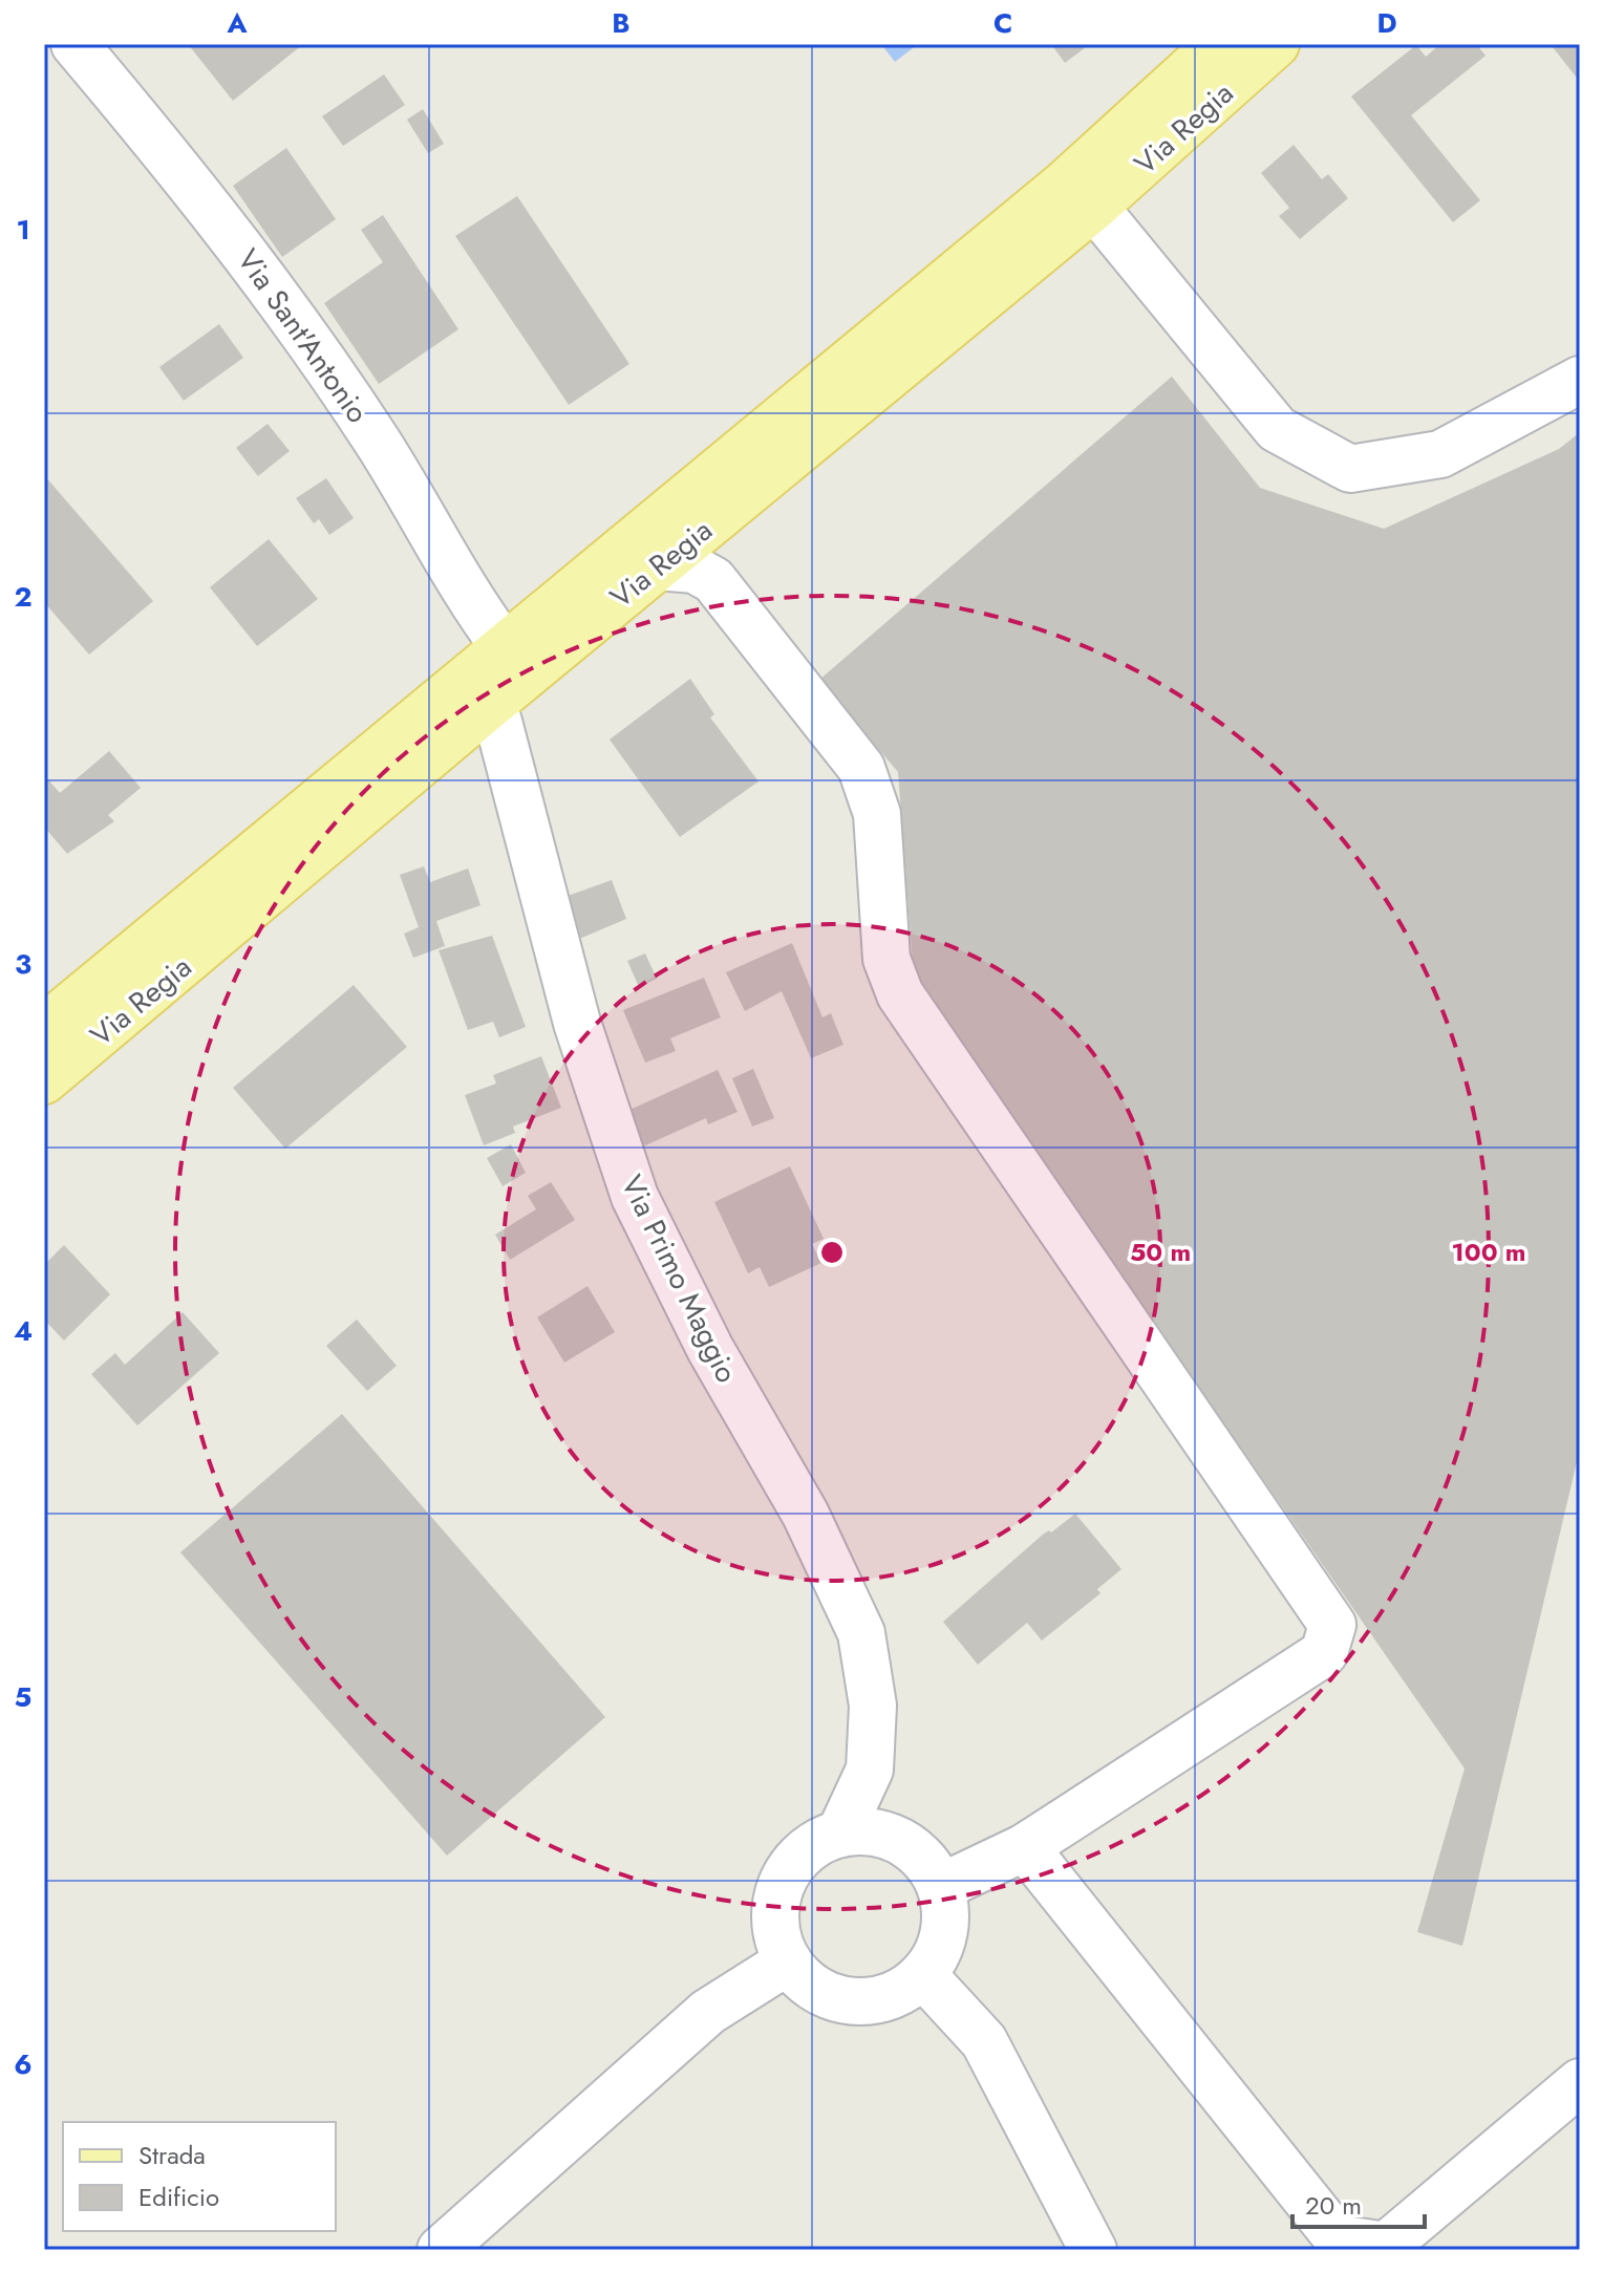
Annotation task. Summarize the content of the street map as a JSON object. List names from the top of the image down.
{
  "streets": {
    "main road": ["Via Regia"],
    "street": ["Via Sant'Antonio", "Via Primo Maggio"]
  },
  "crossings": [
    ["Via Regia", "Via Sant'Antonio"],
    ["Via Regia", "Via Primo Maggio"]
  ],
  "legend": ["Strada", "Edificio"],
  "scale_bar": "20 m",
  "grid": {
    "columns": [
      "A",
      "B",
      "C",
      "D"
    ],
    "rows": [
      "1",
      "2",
      "3",
      "4",
      "5",
      "6"
    ]
  },
  "rings": ["50 m", "100 m"]
}
